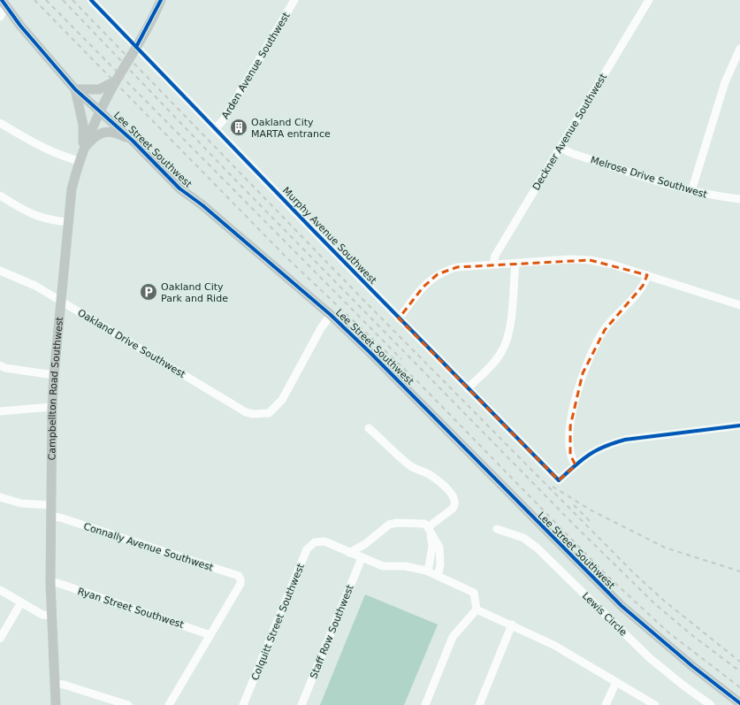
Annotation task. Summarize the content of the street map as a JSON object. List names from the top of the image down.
{
  "streets": {
    "main road": ["Lee Street Southwest", "Campbellton Road Southwest"],
    "street": [
      "Arden Avenue Southwest",
      "Deckner Avenue Southwest",
      "Melrose Drive Southwest",
      "Murphy Avenue Southwest",
      "Oakland Drive Southwest",
      "Connally Avenue Southwest",
      "Ryan Street Southwest",
      "Lewis Circle",
      "Colquitt Street Southwest",
      "Staff Row Southwest"
    ]
  },
  "crossings": [
    ["Arden Avenue Southwest", "Murphy Avenue Southwest"],
    ["Deckner Avenue Southwest", "Melrose Drive Southwest"],
    ["Lee Street Southwest", "Oakland Drive Southwest"],
    ["Lee Street Southwest", "Campbellton Road Southwest"],
    ["Murphy Avenue Southwest", "Campbellton Road Southwest"],
    ["Oakland Drive Southwest", "Campbellton Road Southwest"],
    ["Campbellton Road Southwest", "Connally Avenue Southwest"],
    ["Campbellton Road Southwest", "Ryan Street Southwest"],
    ["Connally Avenue Southwest", "Ryan Street Southwest"]
  ],
  "places": {
    "building": ["Oakland City MARTA entrance"],
    "parking": ["Oakland City Park and Ride"]
  }
}
